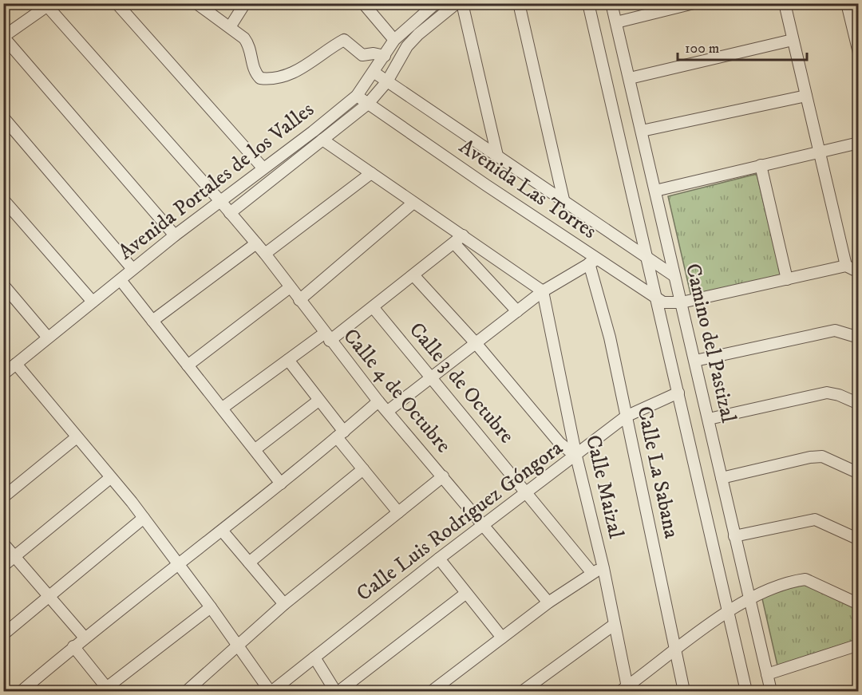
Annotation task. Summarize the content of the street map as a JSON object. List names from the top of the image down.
{
  "streets": {
    "street": [
      "Avenida Portales de los Valles",
      "Avenida Las Torres",
      "Camino del Pastizal",
      "Calle 3 de Octubre",
      "Calle 4 de Octubre",
      "Calle La Sabana",
      "Calle Maizal",
      "Calle Luis Rodríguez Góngora"
    ]
  },
  "crossings": [
    ["Avenida Portales de los Valles", "Avenida Las Torres"],
    ["Avenida Portales de los Valles", "Calle 4 de Octubre"],
    ["Avenida Las Torres", "Camino del Pastizal"],
    ["Avenida Las Torres", "Calle La Sabana"],
    ["Camino del Pastizal", "Calle Luis Rodríguez Góngora"],
    ["Calle 3 de Octubre", "Calle Luis Rodríguez Góngora"],
    ["Calle 4 de Octubre", "Calle Luis Rodríguez Góngora"],
    ["Calle La Sabana", "Calle Luis Rodríguez Góngora"],
    ["Calle Maizal", "Calle Luis Rodríguez Góngora"]
  ],
  "scale_bar": "100 m"
}
